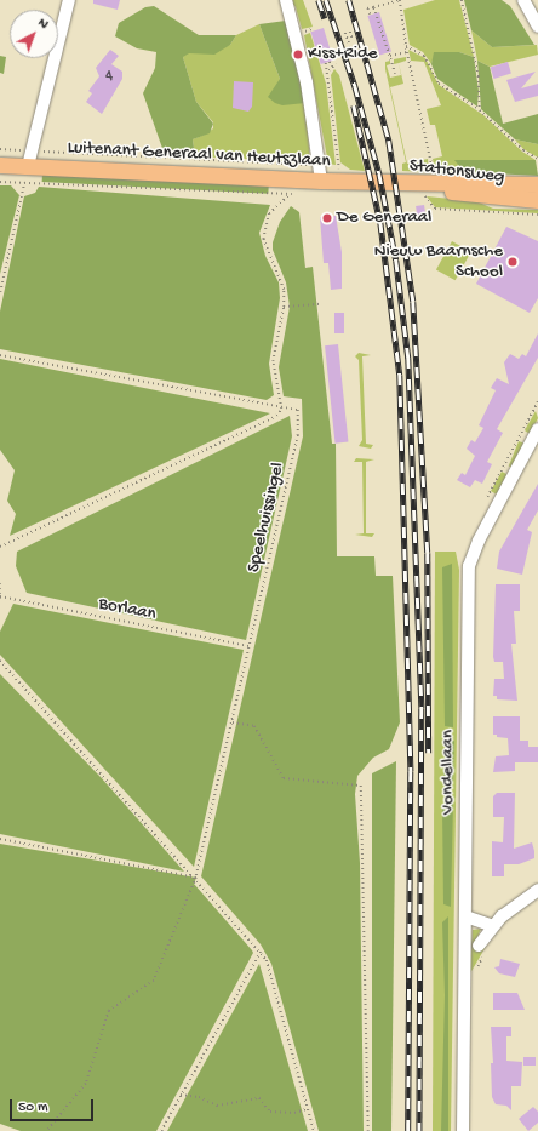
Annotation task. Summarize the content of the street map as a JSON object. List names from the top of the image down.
{
  "streets": {
    "main road": ["Luitenant Generaal van Heutszlaan", "Stationsweg"],
    "street": ["Vondellaan"],
    "path": ["Speelhuissingel", "Borlaan"]
  },
  "crossings": [
    ["Luitenant Generaal van Heutszlaan", "Stationsweg"],
    ["Speelhuissingel", "Borlaan"]
  ],
  "places": ["Kiss+Ride", "De Generaal", "Nieuw Baarnsche School"],
  "house_numbers": ["4"],
  "scale_bar": "50 m",
  "north": "top right"
}
